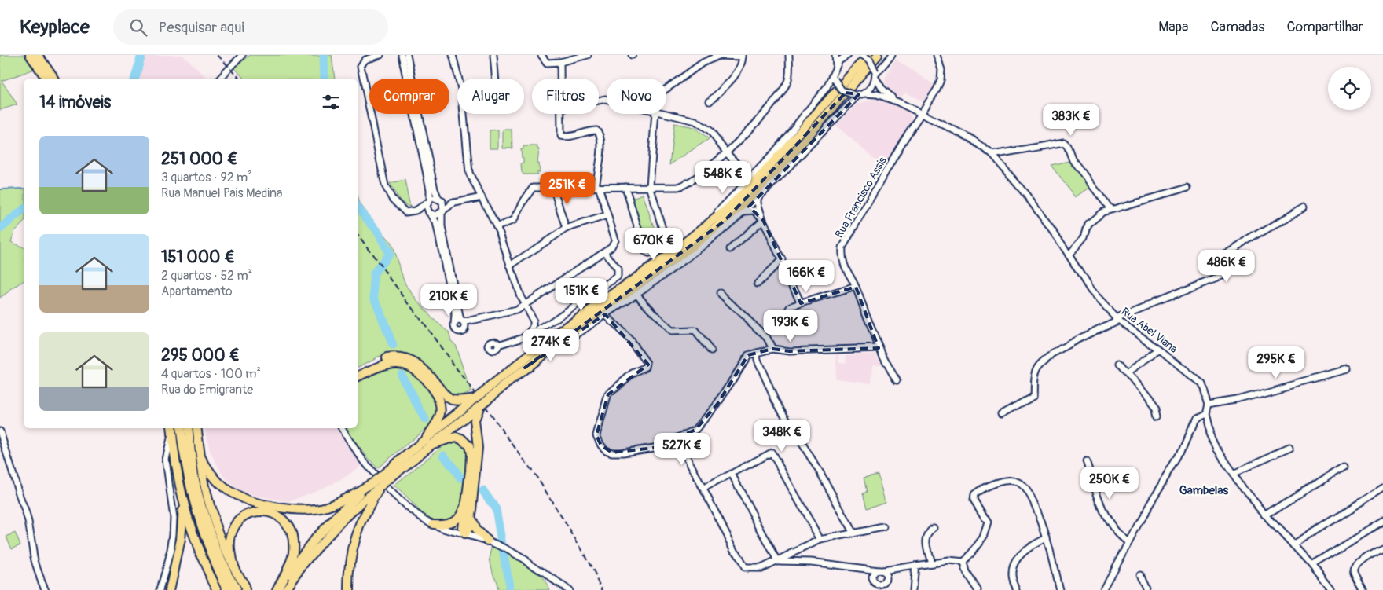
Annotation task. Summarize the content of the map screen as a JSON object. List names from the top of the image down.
{
  "streets": {
    "street": ["Rua Francisco Assis", "Rua Abel Viana"]
  },
  "crossings": [
    ["Rua Francisco Assis", "Rua Abel Viana"]
  ],
  "districts": ["Gambelas"],
  "page": {
    "header": "Keyplace",
    "search": "Pesquisar aqui",
    "nav": ["Mapa", "Camadas", "Compartilhar"],
    "chip": [
      "Comprar",
      "Alugar",
      "Filtros",
      "Novo"
    ],
    "heading": "14 imóveis",
    "price": [
      "383K €",
      "548K €",
      "251K €",
      "670K €",
      "486K €",
      "166K €",
      "151K €",
      "210K €",
      "193K €",
      "274K €",
      "295K €",
      "348K €",
      "527K €",
      "250K €"
    ],
    "list": [
      {
        "name": "251 000 €",
        "note": "3 quartos · 92 m² · Rua Manuel Pais Medina"
      },
      {
        "name": "151 000 €",
        "note": "2 quartos · 52 m² · Apartamento"
      },
      {
        "name": "295 000 €",
        "note": "4 quartos · 100 m² · Rua do Emigrante"
      }
    ]
  }
}
